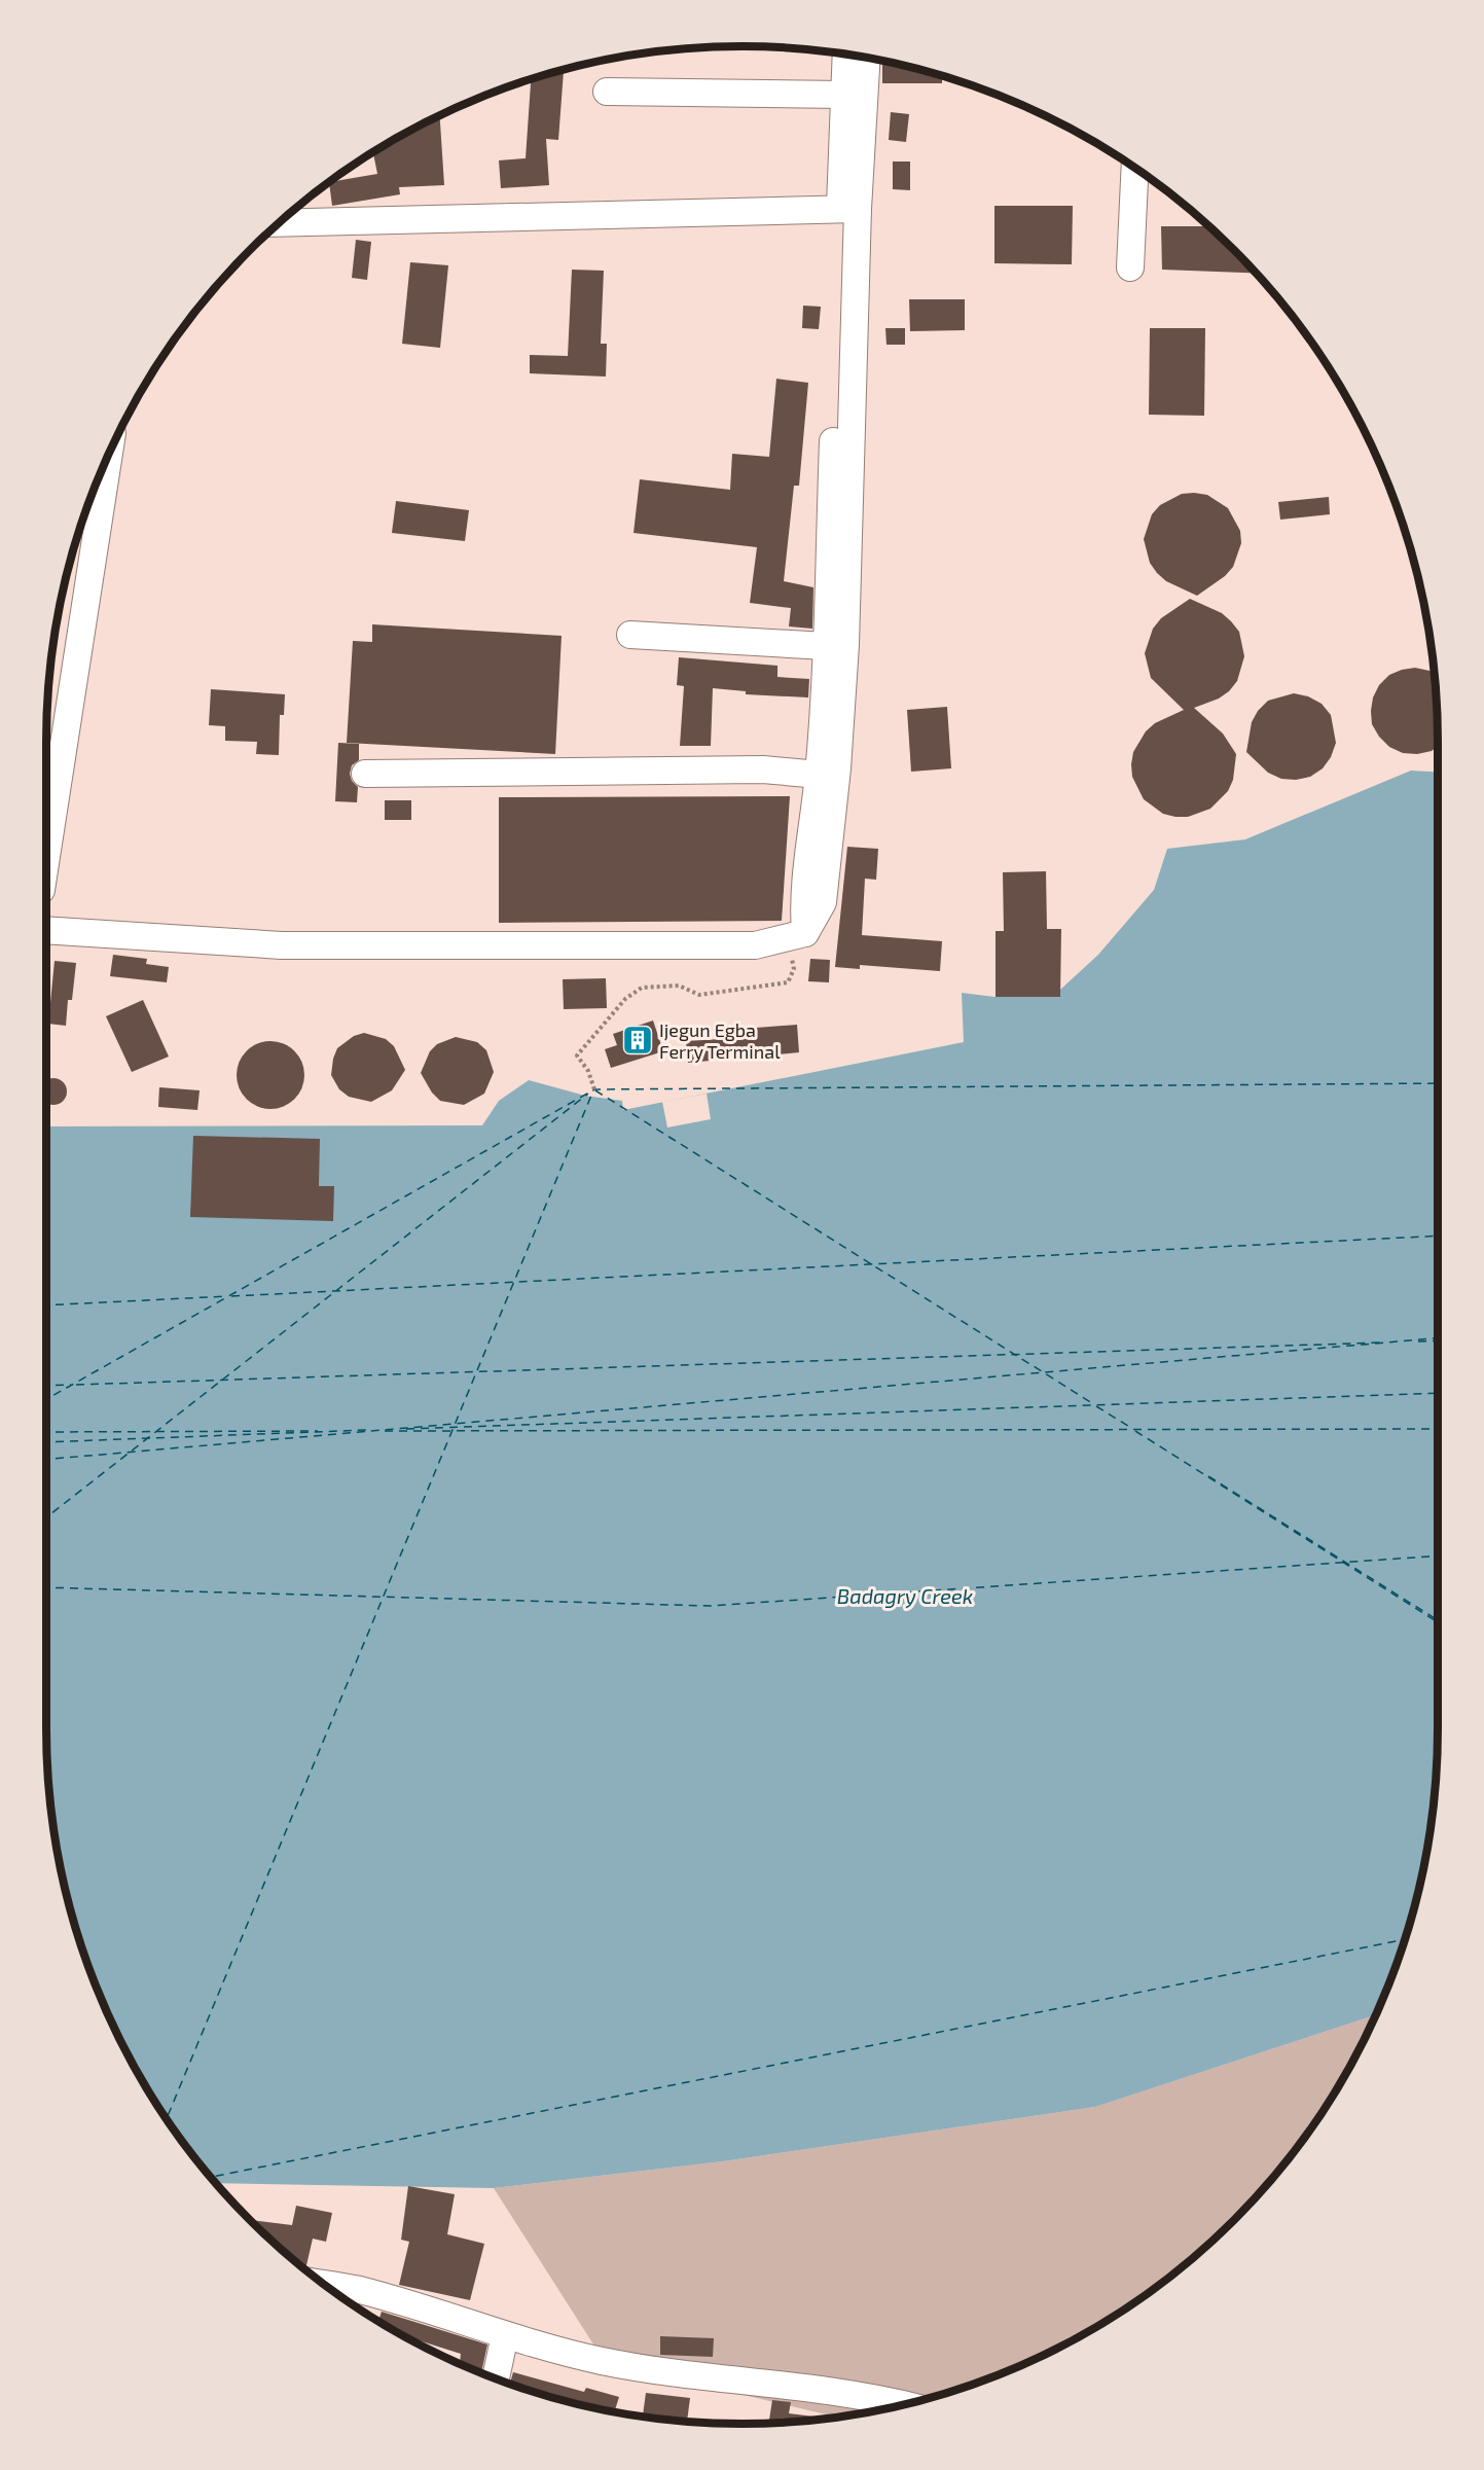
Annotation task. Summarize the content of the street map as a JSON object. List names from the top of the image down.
{
  "water": ["Badagry Creek"],
  "places": {
    "building": ["Ijegun Egba Ferry Terminal"]
  }
}
